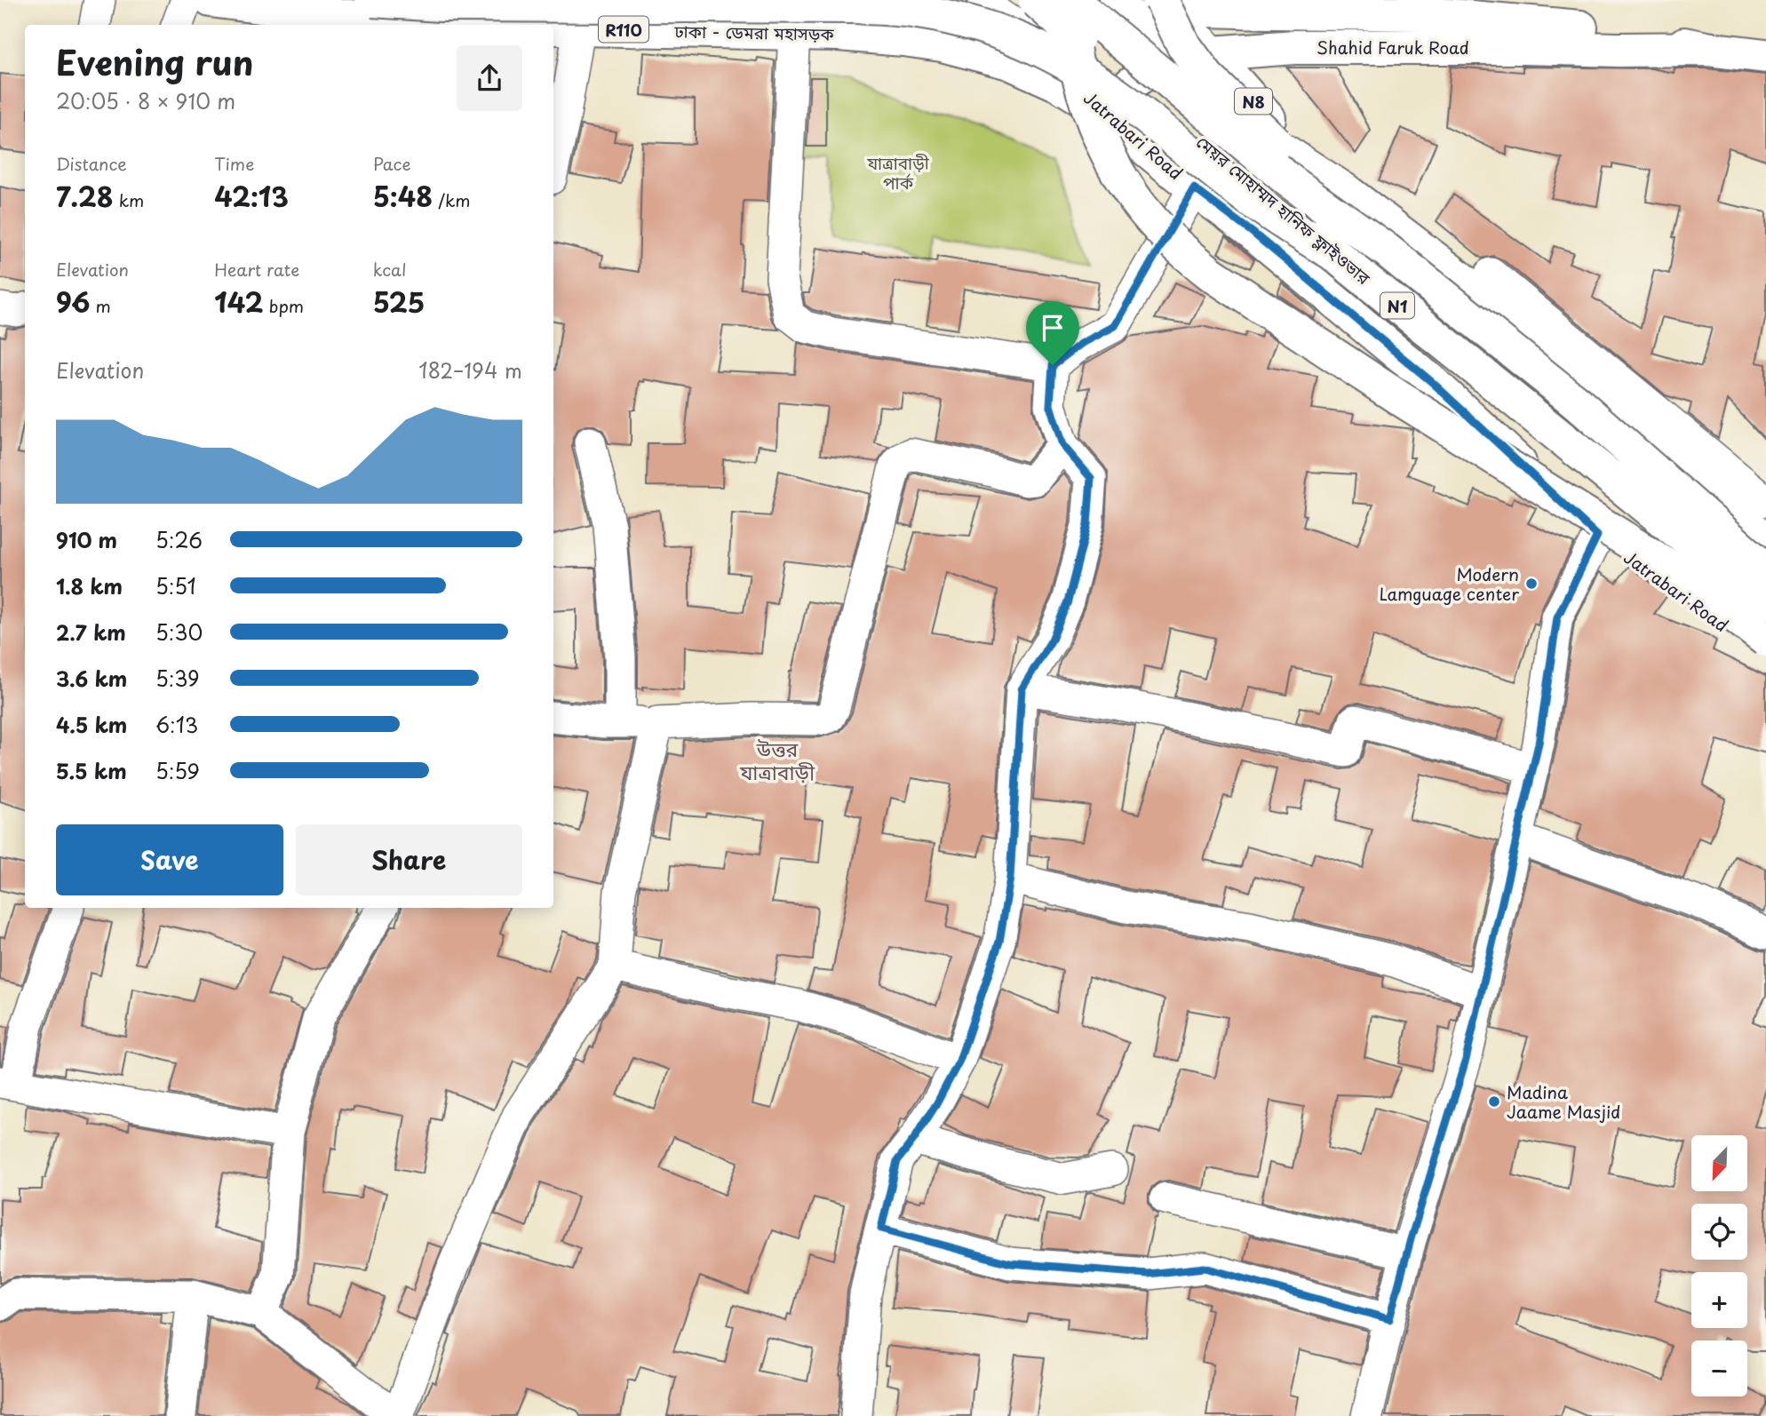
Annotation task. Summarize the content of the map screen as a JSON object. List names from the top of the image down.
{
  "streets": {
    "main road": [
      "R110",
      "ঢাকা - ডেমরা মহাসড়ক",
      "Shahid Faruk Road",
      "N8",
      "Jatrabari Road",
      "মেয়র মোহাম্মদ হানিফ ফ্লাইওভার",
      "N1"
    ]
  },
  "crossings": [
    ["ঢাকা - ডেমরা মহাসড়ক", "Jatrabari Road"],
    ["Shahid Faruk Road", "N8"],
    ["Jatrabari Road", "মেয়র মোহাম্মদ হানিফ ফ্লাইওভার"]
  ],
  "districts": ["উত্তর যাত্রাবাড়ী"],
  "parks": ["যাত্রাবাড়ী পার্ক"],
  "places": ["Modern Lamguage center", "Madina Jaame Masjid"],
  "north": "bottom left",
  "page": {
    "heading": ["Evening run", "20:05 · 8 × 910 m"],
    "stats": [
      ["Distance", "7.28 km"],
      ["Time", "42:13"],
      ["Pace", "5:48 /km"],
      ["Elevation", "96 m"],
      ["Heart rate", "142 bpm"],
      ["kcal", "525"]
    ],
    "chart": ["Elevation", "182–194 m"],
    "list": [
      {
        "name": "910 m",
        "note": "5:26"
      },
      {
        "name": "1.8 km",
        "note": "5:51"
      },
      {
        "name": "2.7 km",
        "note": "5:30"
      },
      {
        "name": "3.6 km",
        "note": "5:39"
      },
      {
        "name": "4.5 km",
        "note": "6:13"
      },
      {
        "name": "5.5 km",
        "note": "5:59"
      }
    ],
    "buttons": ["Save", "Share"],
    "map_buttons": ["+", "−"]
  }
}
